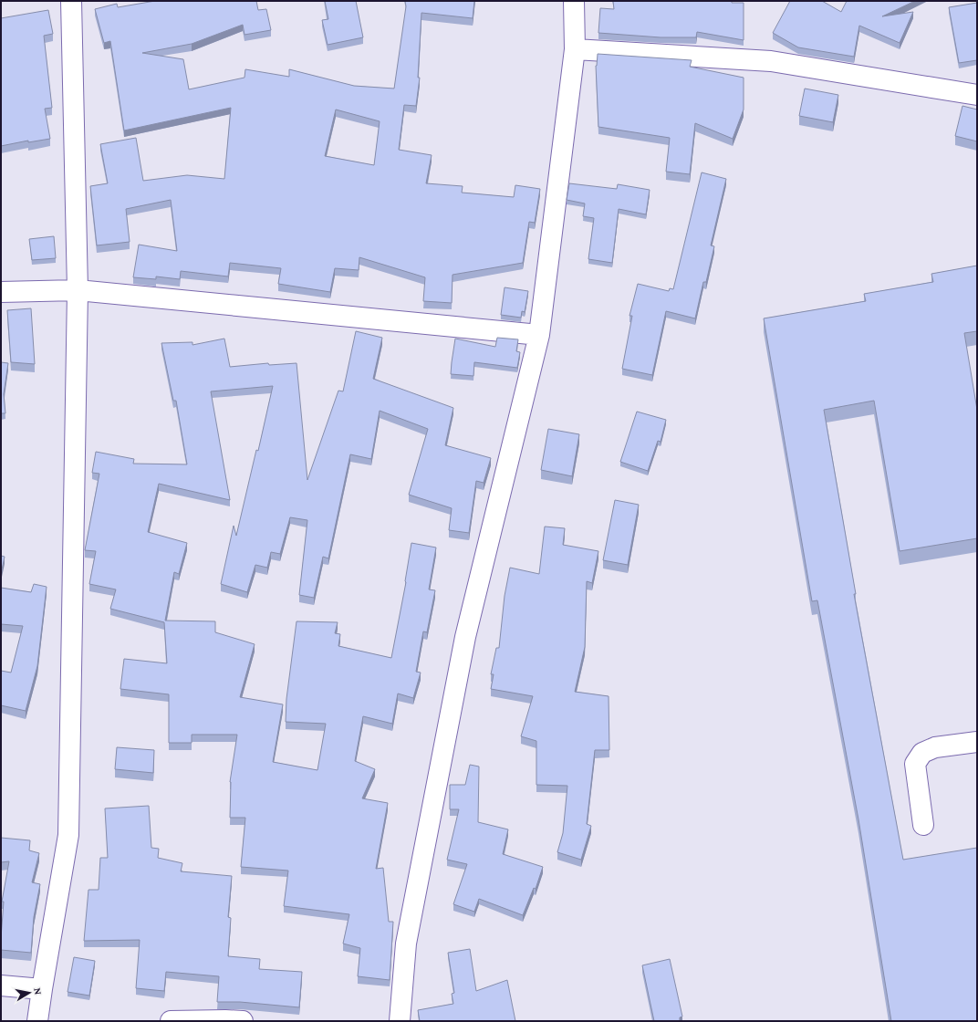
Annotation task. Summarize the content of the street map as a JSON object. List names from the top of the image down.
{
  "north": "right"
}
